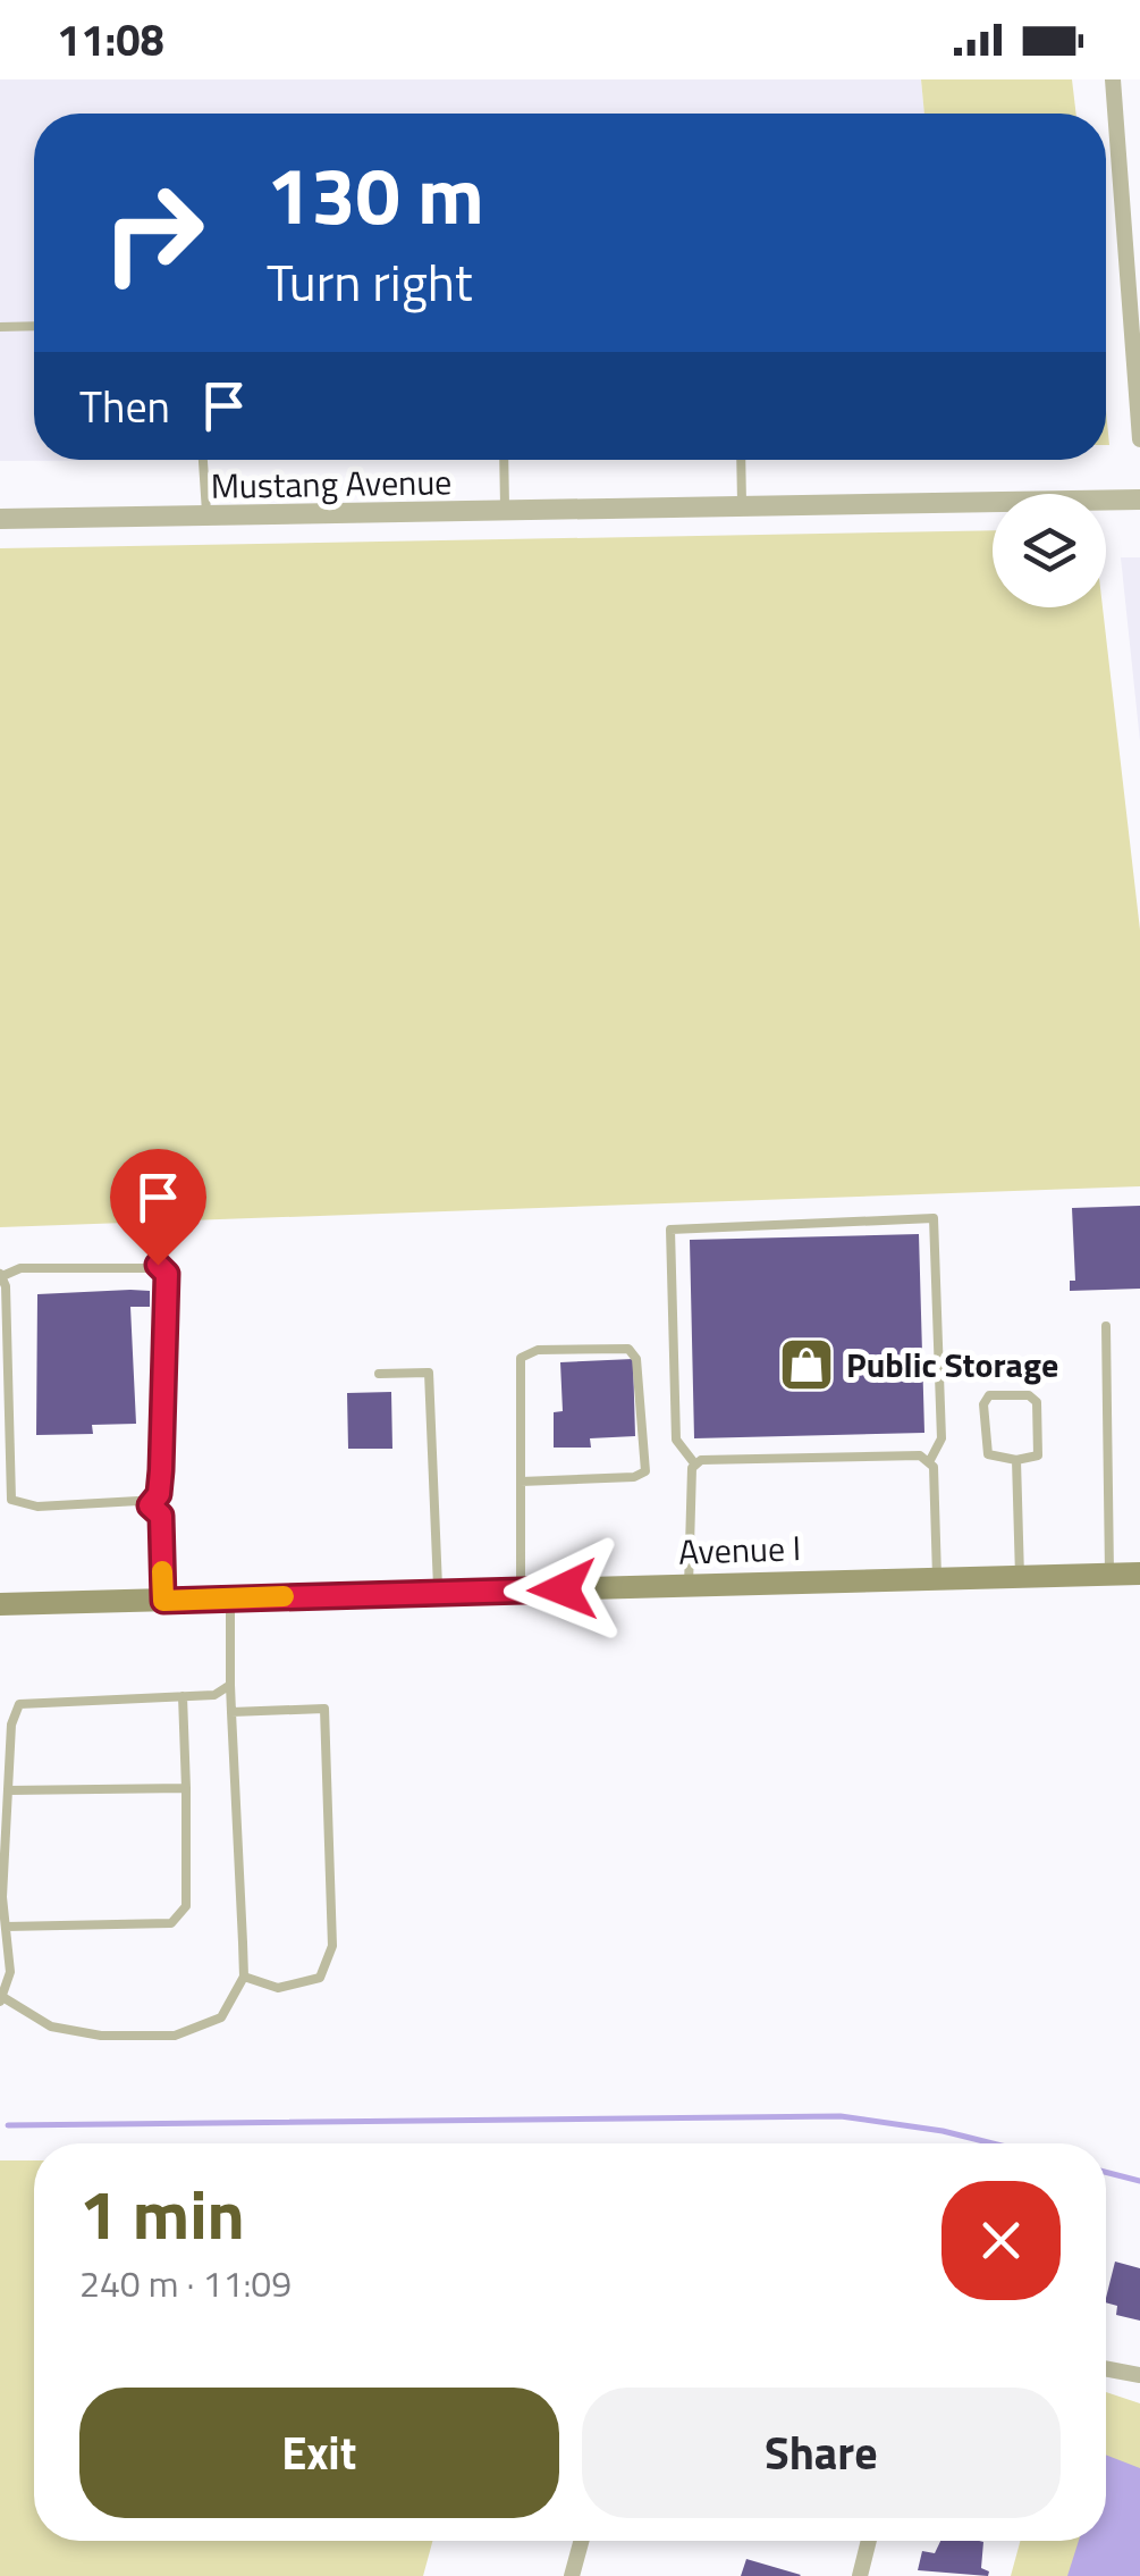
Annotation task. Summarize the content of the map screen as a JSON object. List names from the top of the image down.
{
  "streets": {
    "main road": ["Avenue I"],
    "street": ["Mustang Avenue"]
  },
  "places": {
    "shop": ["Public Storage"]
  },
  "page": {
    "status": "11:08",
    "turn": ["130 m", "Turn right"],
    "then": "Then",
    "heading": ["1 min", "240 m · 11:09"],
    "buttons": ["Exit", "Share"]
  }
}
